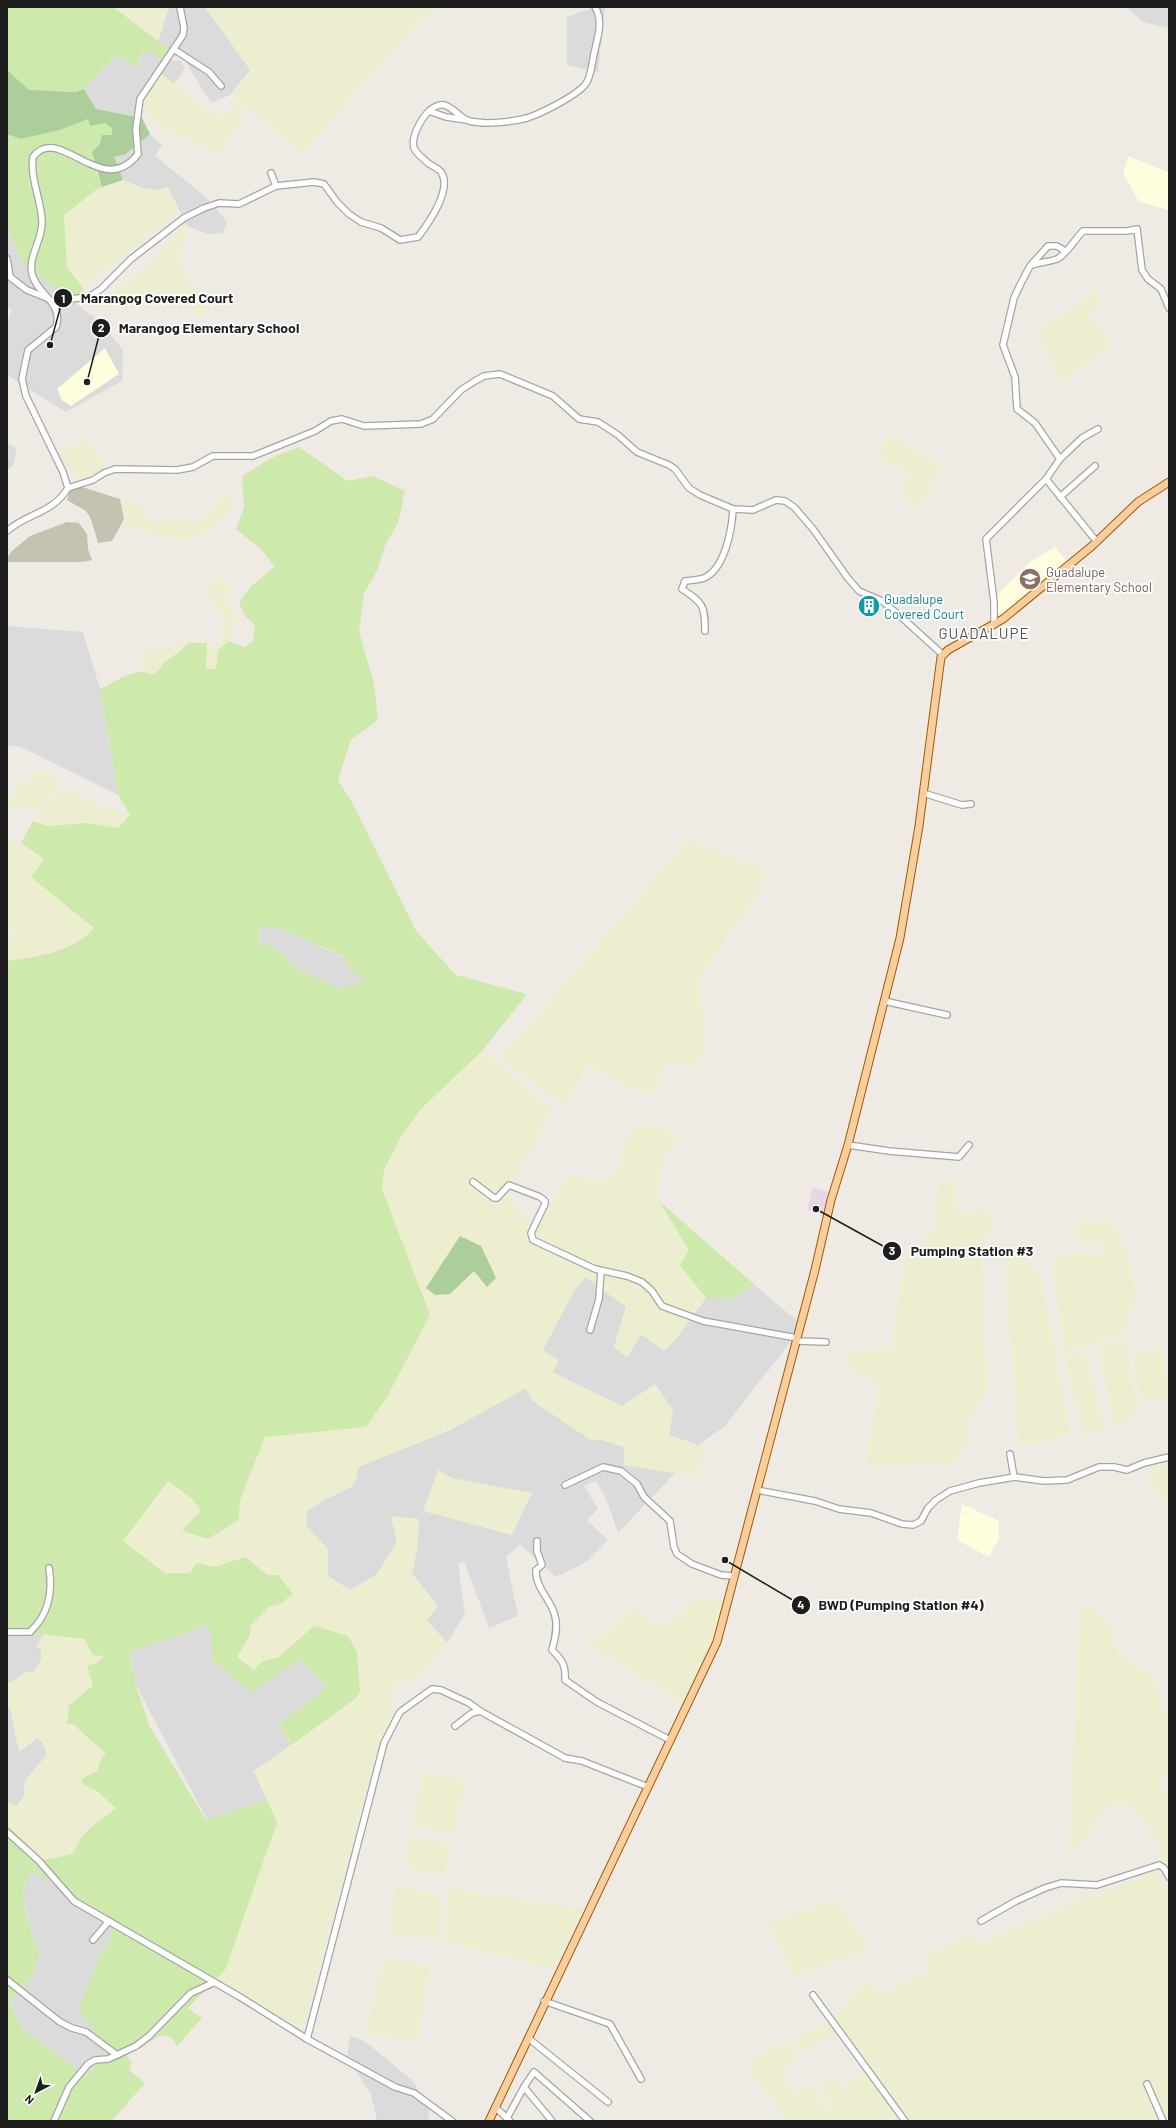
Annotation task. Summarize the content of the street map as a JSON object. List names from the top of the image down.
{
  "districts": ["GUADALUPE"],
  "places": {
    "other": [
      "Marangog Covered Court",
      "Marangog Elementary School",
      "Pumping Station #3",
      "BWD (Pumping Station #4)"
    ],
    "school or university": ["Guadalupe Elementary School"],
    "building": ["Guadalupe Covered Court"]
  },
  "north": "bottom left"
}
